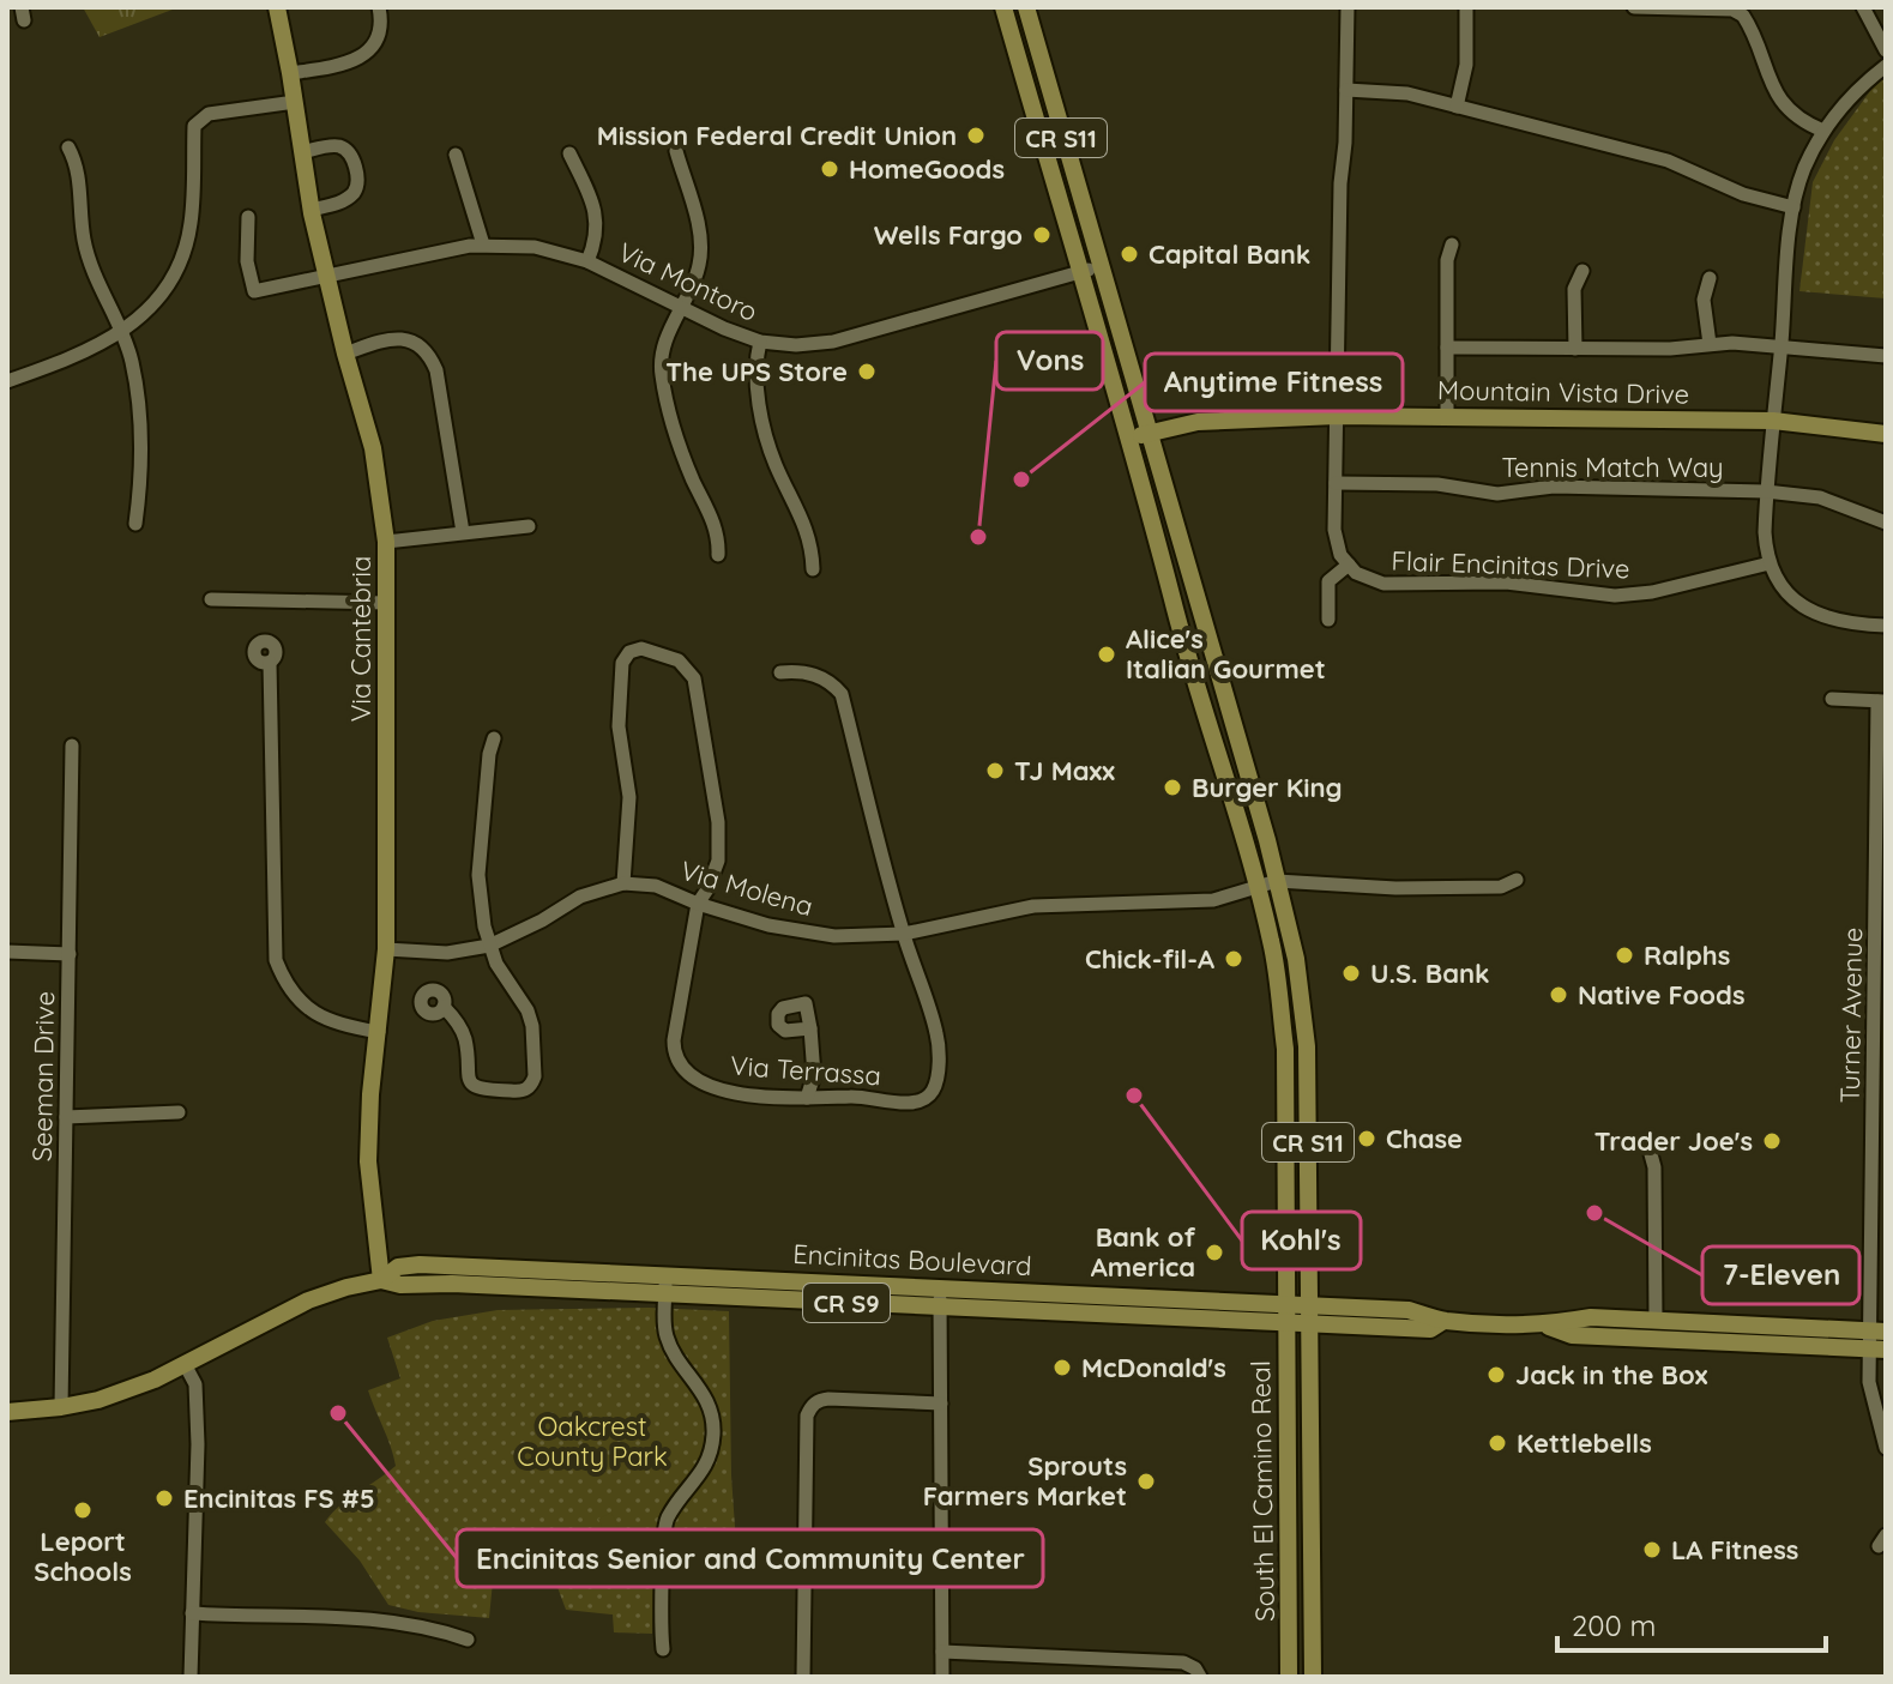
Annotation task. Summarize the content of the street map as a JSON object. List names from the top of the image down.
{
  "streets": {
    "main road": [
      "CR S11",
      "Mountain Vista Drive",
      "Via Cantebria",
      "Encinitas Boulevard",
      "CR S9",
      "South El Camino Real"
    ],
    "street": [
      "Via Montoro",
      "Tennis Match Way",
      "Flair Encinitas Drive",
      "Via Molena",
      "Turner Avenue",
      "Via Terrassa",
      "Seeman Drive"
    ]
  },
  "crossings": [
    ["CR S11", "Via Montoro"],
    ["CR S11", "Mountain Vista Drive"],
    ["CR S11", "Via Molena"],
    ["CR S11", "Encinitas Boulevard"],
    ["CR S11", "South El Camino Real"],
    ["Via Montoro", "Via Cantebria"],
    ["Via Cantebria", "Via Molena"],
    ["Via Cantebria", "Encinitas Boulevard"],
    ["Via Molena", "Via Terrassa"],
    ["Turner Avenue", "Encinitas Boulevard"],
    ["Seeman Drive", "Encinitas Boulevard"],
    ["Encinitas Boulevard", "South El Camino Real"]
  ],
  "parks": ["Oakcrest County Park"],
  "places": [
    "Mission Federal Credit Union",
    "HomeGoods",
    "Wells Fargo",
    "Capital Bank",
    "The UPS Store",
    "Anytime Fitness",
    "Vons",
    "Alice's Italian Gourmet",
    "TJ Maxx",
    "Burger King",
    "Ralphs",
    "Chick-fil-A",
    "U.S. Bank",
    "Native Foods",
    "Kohl's",
    "Chase",
    "Trader Joe's",
    "7-Eleven",
    "Bank of America",
    "McDonald's",
    "Jack in the Box",
    "Encinitas Senior and Community Center",
    "Kettlebells",
    "Sprouts Farmers Market",
    "Encinitas FS #5",
    "Leport Schools",
    "LA Fitness"
  ],
  "scale_bar": "200 m"
}
